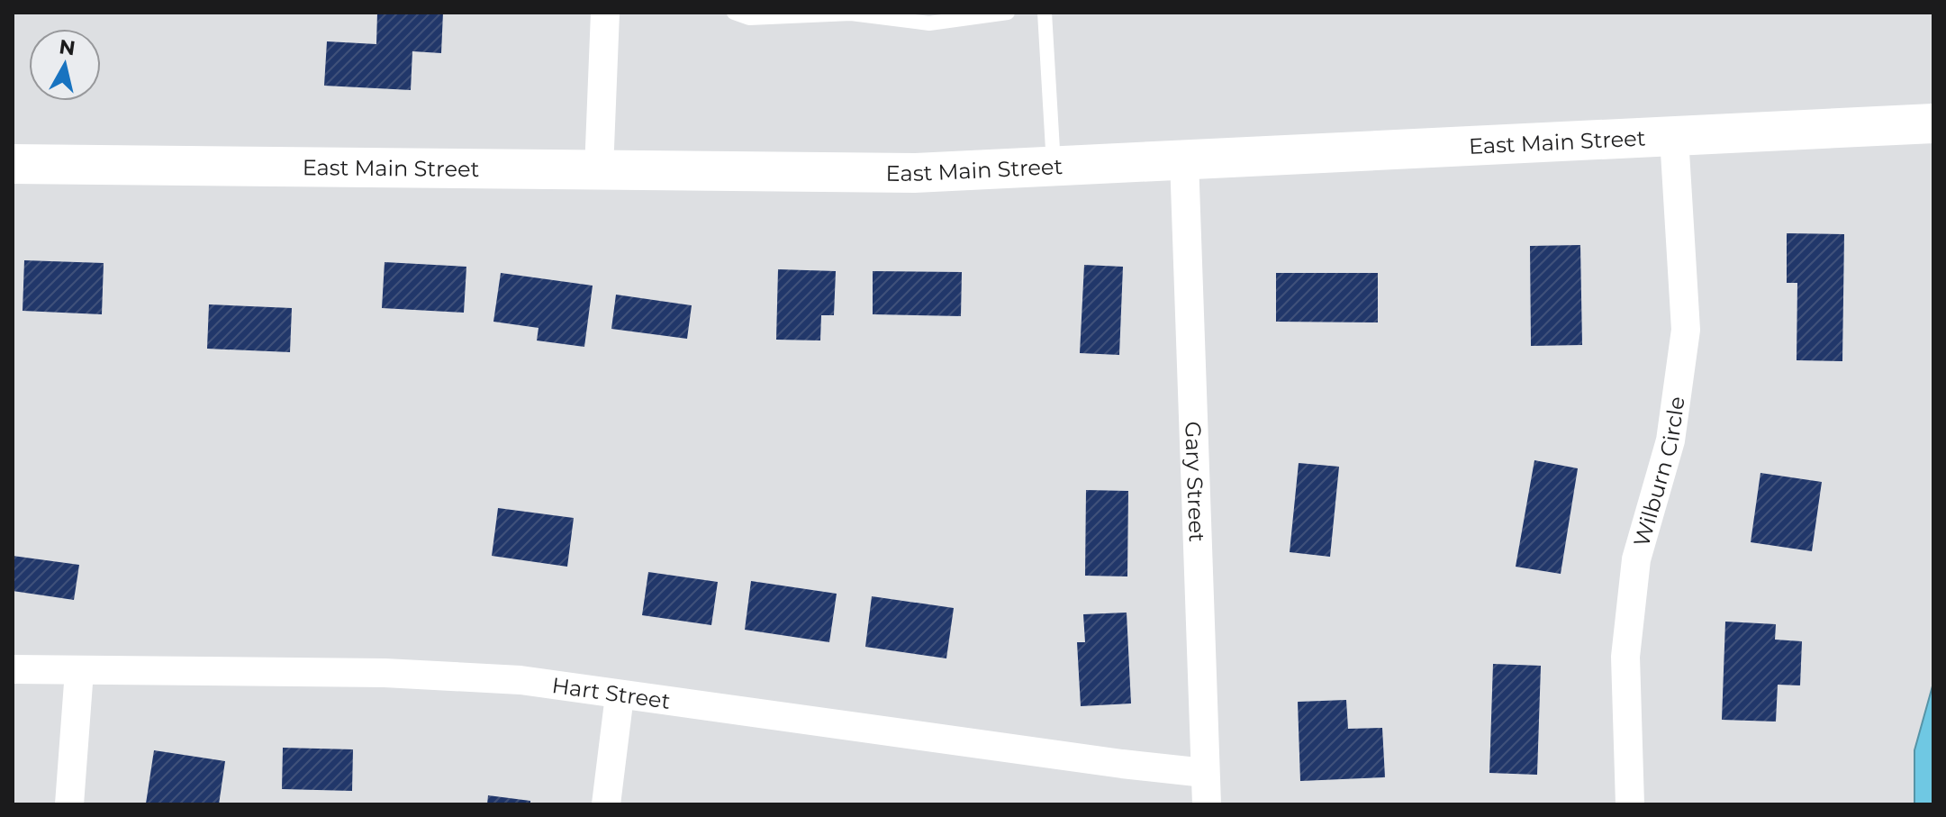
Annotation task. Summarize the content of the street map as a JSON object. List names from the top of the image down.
{
  "streets": {
    "main road": ["East Main Street"],
    "street": ["Wilburn Circle", "Gary Street", "Hart Street"]
  },
  "crossings": [
    ["East Main Street", "Wilburn Circle"],
    ["East Main Street", "Gary Street"],
    ["Gary Street", "Hart Street"]
  ],
  "north": "top"
}
